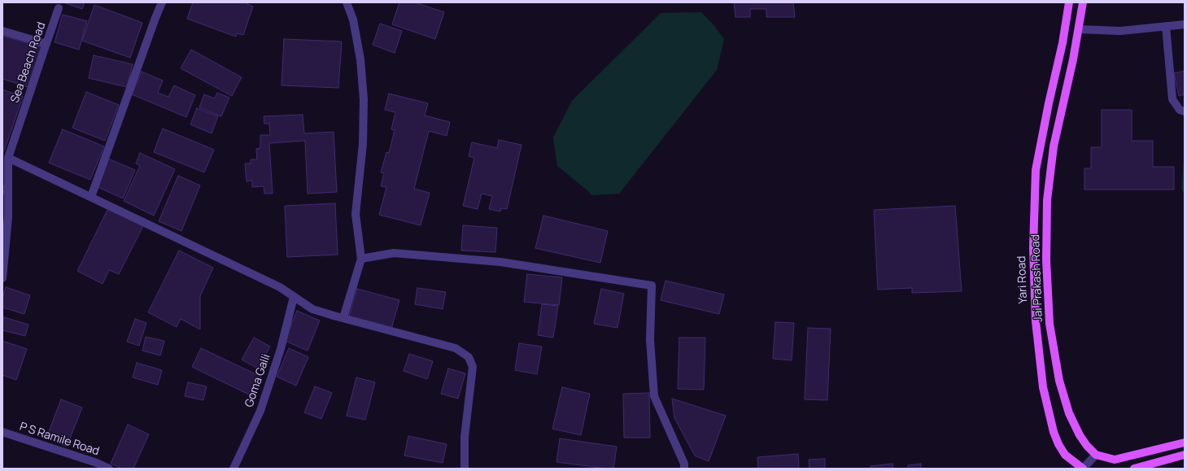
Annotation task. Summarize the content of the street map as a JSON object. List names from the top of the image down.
{
  "streets": {
    "main road": ["Jai Prakash Road", "Yari Road"],
    "street": ["Sea Beach Road", "Goma Galli", "P S Ramile Road"]
  }
}
